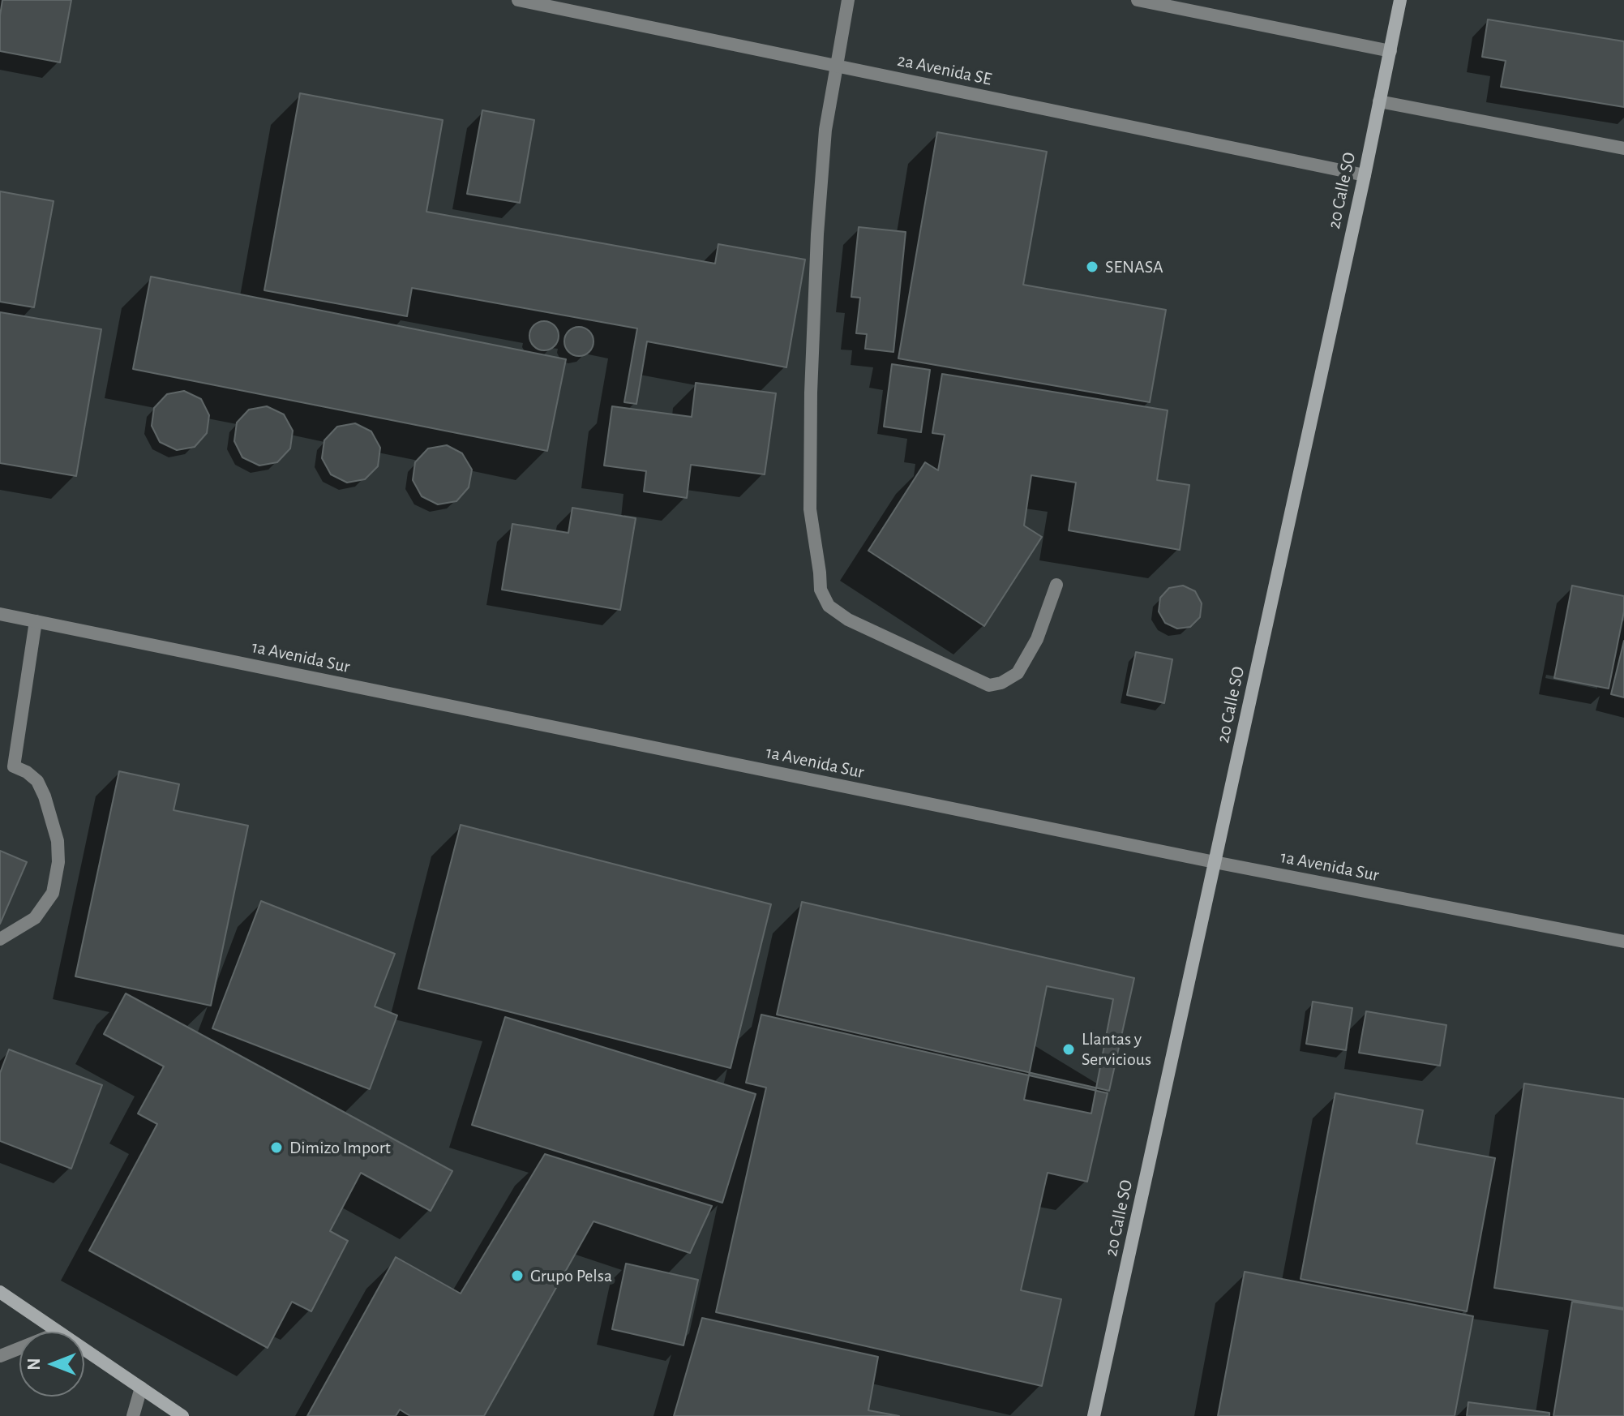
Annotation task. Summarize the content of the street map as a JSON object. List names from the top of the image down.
{
  "streets": {
    "street": ["2a Avenida SE", "20 Calle SO", "1a Avenida Sur"]
  },
  "crossings": [
    ["2a Avenida SE", "20 Calle SO"],
    ["20 Calle SO", "1a Avenida Sur"]
  ],
  "places": [
    "SENASA",
    "Llantas y Servicious",
    "Dimizo Import",
    "Grupo Pelsa"
  ],
  "north": "left"
}
